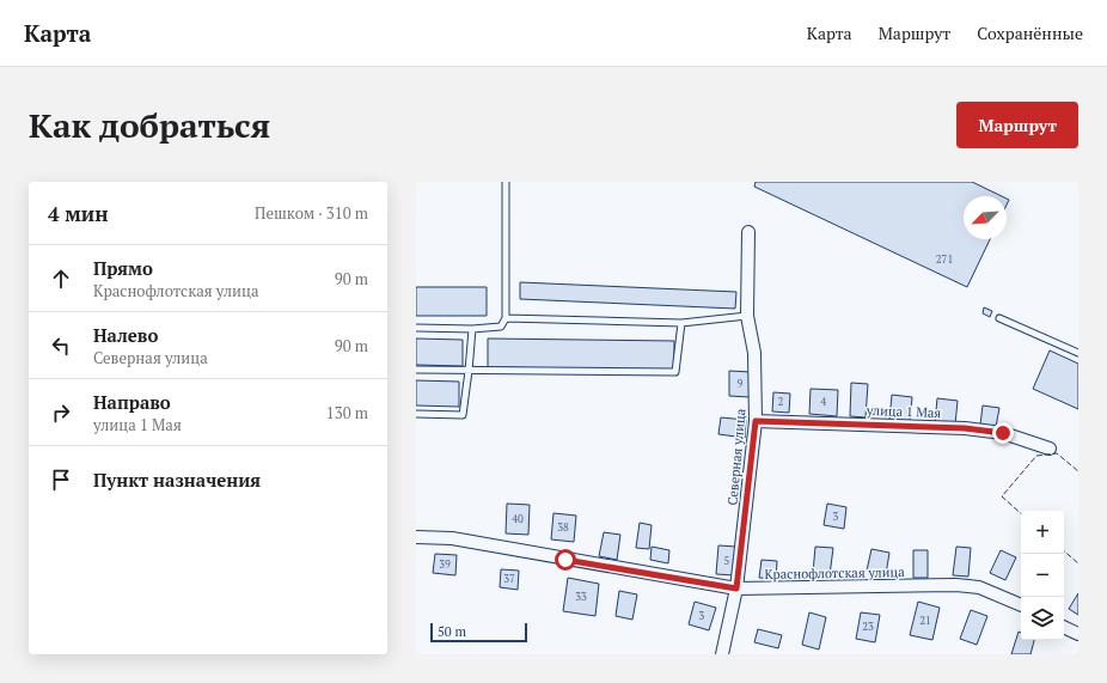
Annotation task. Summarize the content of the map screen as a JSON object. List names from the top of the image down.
{
  "streets": {
    "street": ["улица 1 Мая", "Северная улица", "Краснофлотская улица"]
  },
  "crossings": [
    ["улица 1 Мая", "Северная улица"],
    ["Северная улица", "Краснофлотская улица"]
  ],
  "house_numbers": [
    "271",
    "9",
    "2",
    "4",
    "3",
    "40",
    "38",
    "5",
    "39",
    "37",
    "33",
    "3",
    "21",
    "23"
  ],
  "scale_bar": "50 m",
  "north": "bottom left",
  "page": {
    "header": "Карта",
    "nav": ["Карта", "Маршрут", "Сохранённые"],
    "buttons": "Маршрут",
    "title": "Как добраться",
    "heading": ["4 мин", "Пешком · 310 m"],
    "list": [
      ["Прямо", "Краснофлотская улица", "90 m"],
      ["Налево", "Северная улица", "90 m"],
      ["Направо", "улица 1 Мая", "130 m"],
      "Пункт назначения"
    ],
    "map_buttons": ["+", "−"],
    "scale": "50 m"
  }
}
